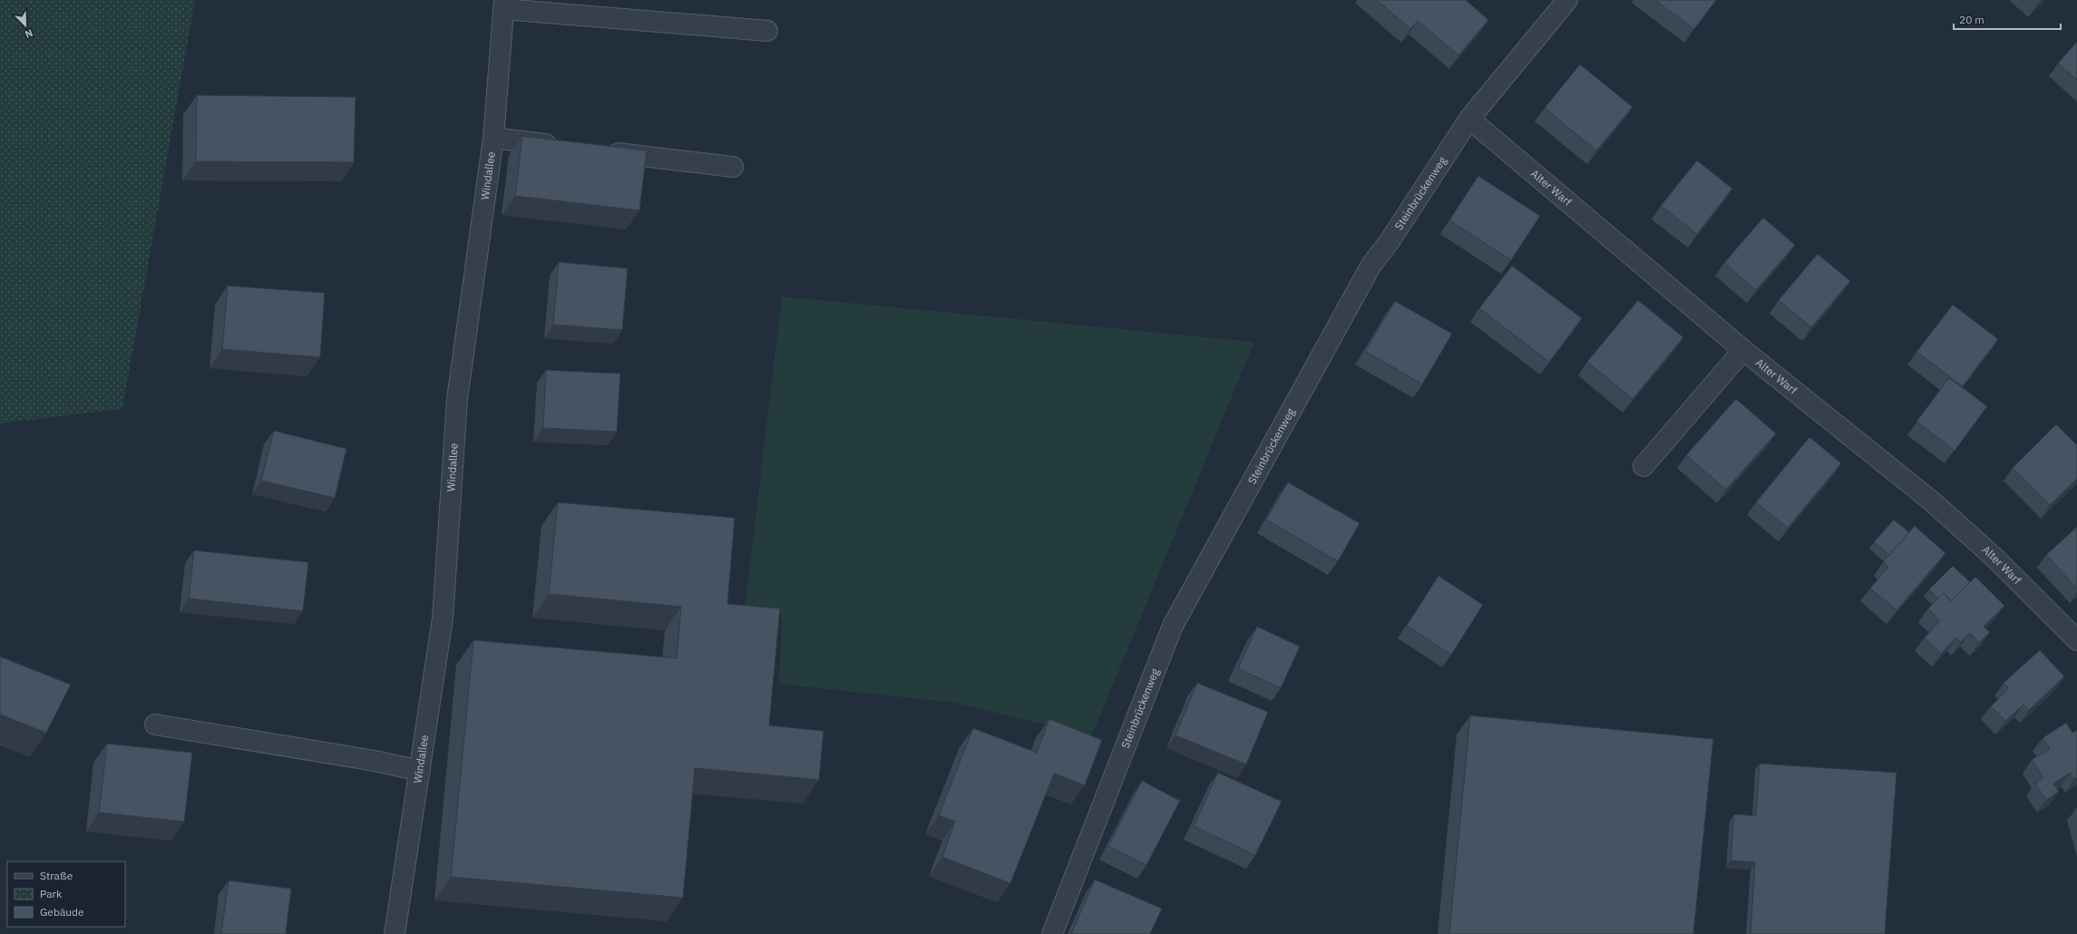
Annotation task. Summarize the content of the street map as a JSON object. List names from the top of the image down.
{
  "streets": {
    "street": ["Windallee", "Alter Warf", "Steinbrückenweg"]
  },
  "crossings": [
    ["Alter Warf", "Steinbrückenweg"]
  ],
  "legend": ["Straße", "Park", "Gebäude"],
  "scale_bar": "20 m",
  "north": "bottom right"
}
